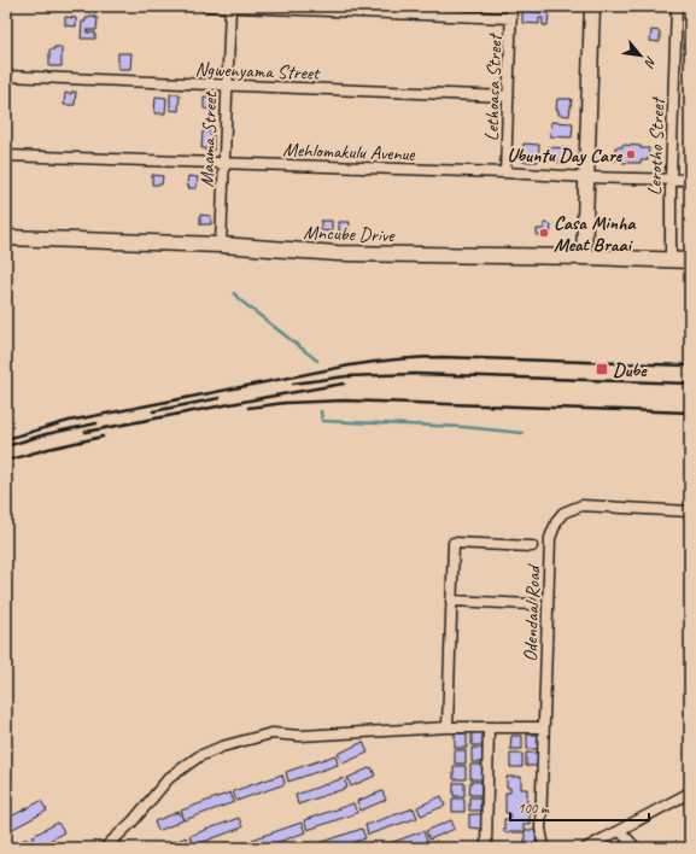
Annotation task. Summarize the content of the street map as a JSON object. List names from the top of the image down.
{
  "streets": {
    "street": [
      "Ngwenyama Street",
      "Lethoasa Street",
      "Maama Street",
      "Lerotho Street",
      "Mehlomakulu Avenue",
      "Mncube Drive",
      "Odendaal Road"
    ]
  },
  "crossings": [
    ["Ngwenyama Street", "Lethoasa Street"],
    ["Ngwenyama Street", "Maama Street"],
    ["Lethoasa Street", "Mehlomakulu Avenue"],
    ["Maama Street", "Mehlomakulu Avenue"],
    ["Maama Street", "Mncube Drive"],
    ["Lerotho Street", "Mehlomakulu Avenue"],
    ["Lerotho Street", "Mncube Drive"]
  ],
  "places": {
    "other": ["Ubuntu Day Care", "Casa Minha Meat Braai"],
    "transit": ["Dube"]
  },
  "scale_bar": "100 m",
  "north": "bottom right"
}
